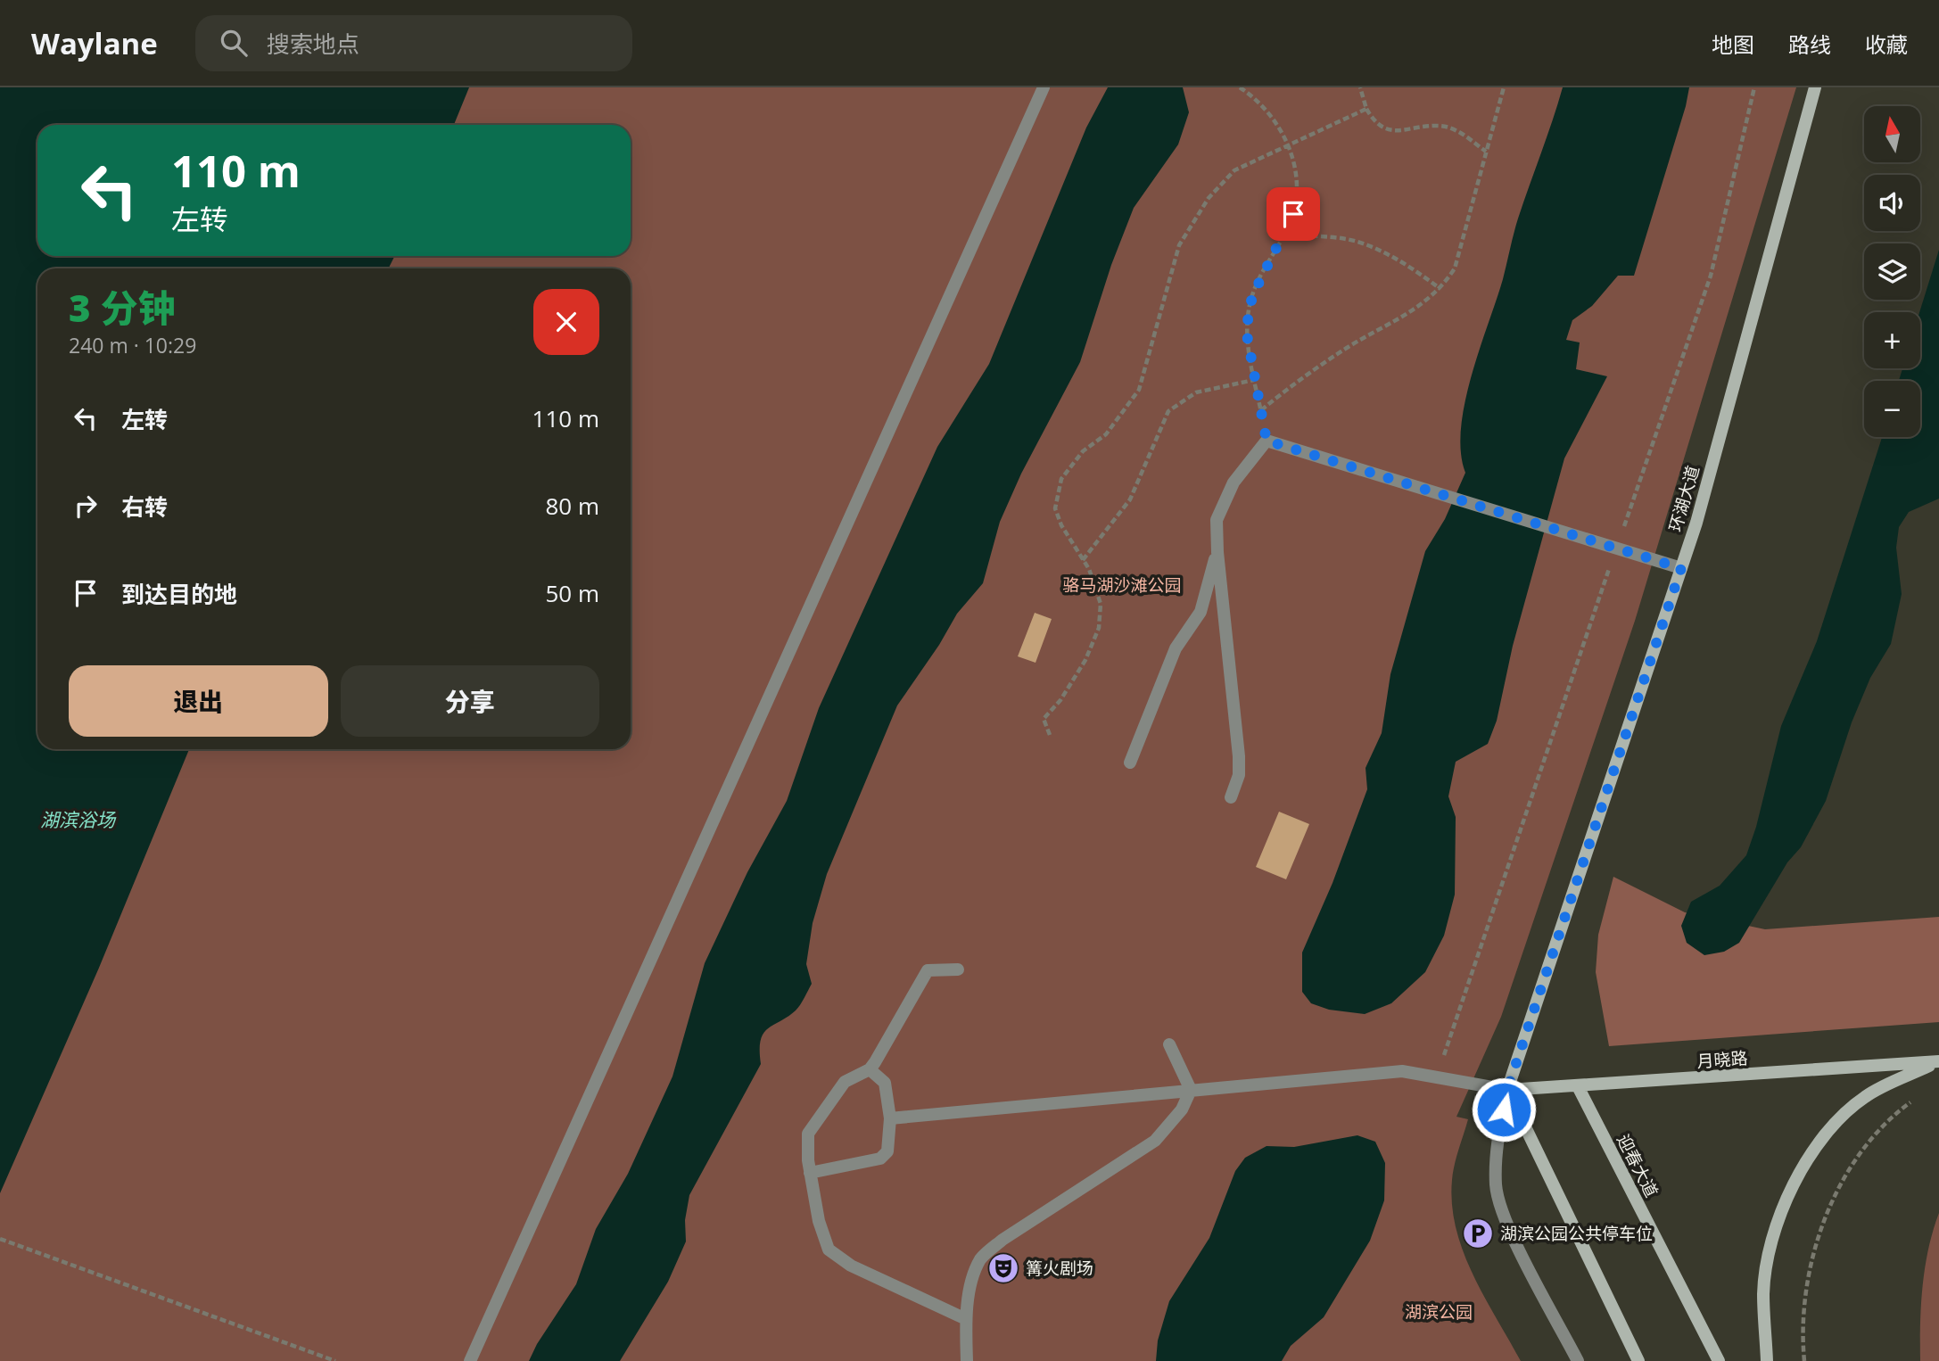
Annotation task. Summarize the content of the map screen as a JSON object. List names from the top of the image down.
{
  "streets": {
    "main road": ["环湖大道", "月晓路", "迎春大道"]
  },
  "crossings": [
    ["环湖大道", "月晓路"],
    ["月晓路", "迎春大道"]
  ],
  "water": ["湖滨浴场"],
  "parks": ["骆马湖沙滩公园", "湖滨公园"],
  "places": {
    "parking": ["湖滨公园公共停车位"],
    "theatre": ["篝火剧场"]
  },
  "north": "top",
  "page": {
    "header": "Waylane",
    "search": "搜索地点",
    "nav": ["地图", "路线", "收藏"],
    "map_buttons": ["+", "−"],
    "turn": ["110 m", "左转"],
    "heading": ["3 分钟", "240 m · 10:29"],
    "list": [
      {
        "name": "左转",
        "value": "110 m"
      },
      {
        "name": "右转",
        "value": "80 m"
      },
      {
        "name": "到达目的地",
        "value": "50 m"
      }
    ],
    "buttons": ["退出", "分享"]
  }
}
